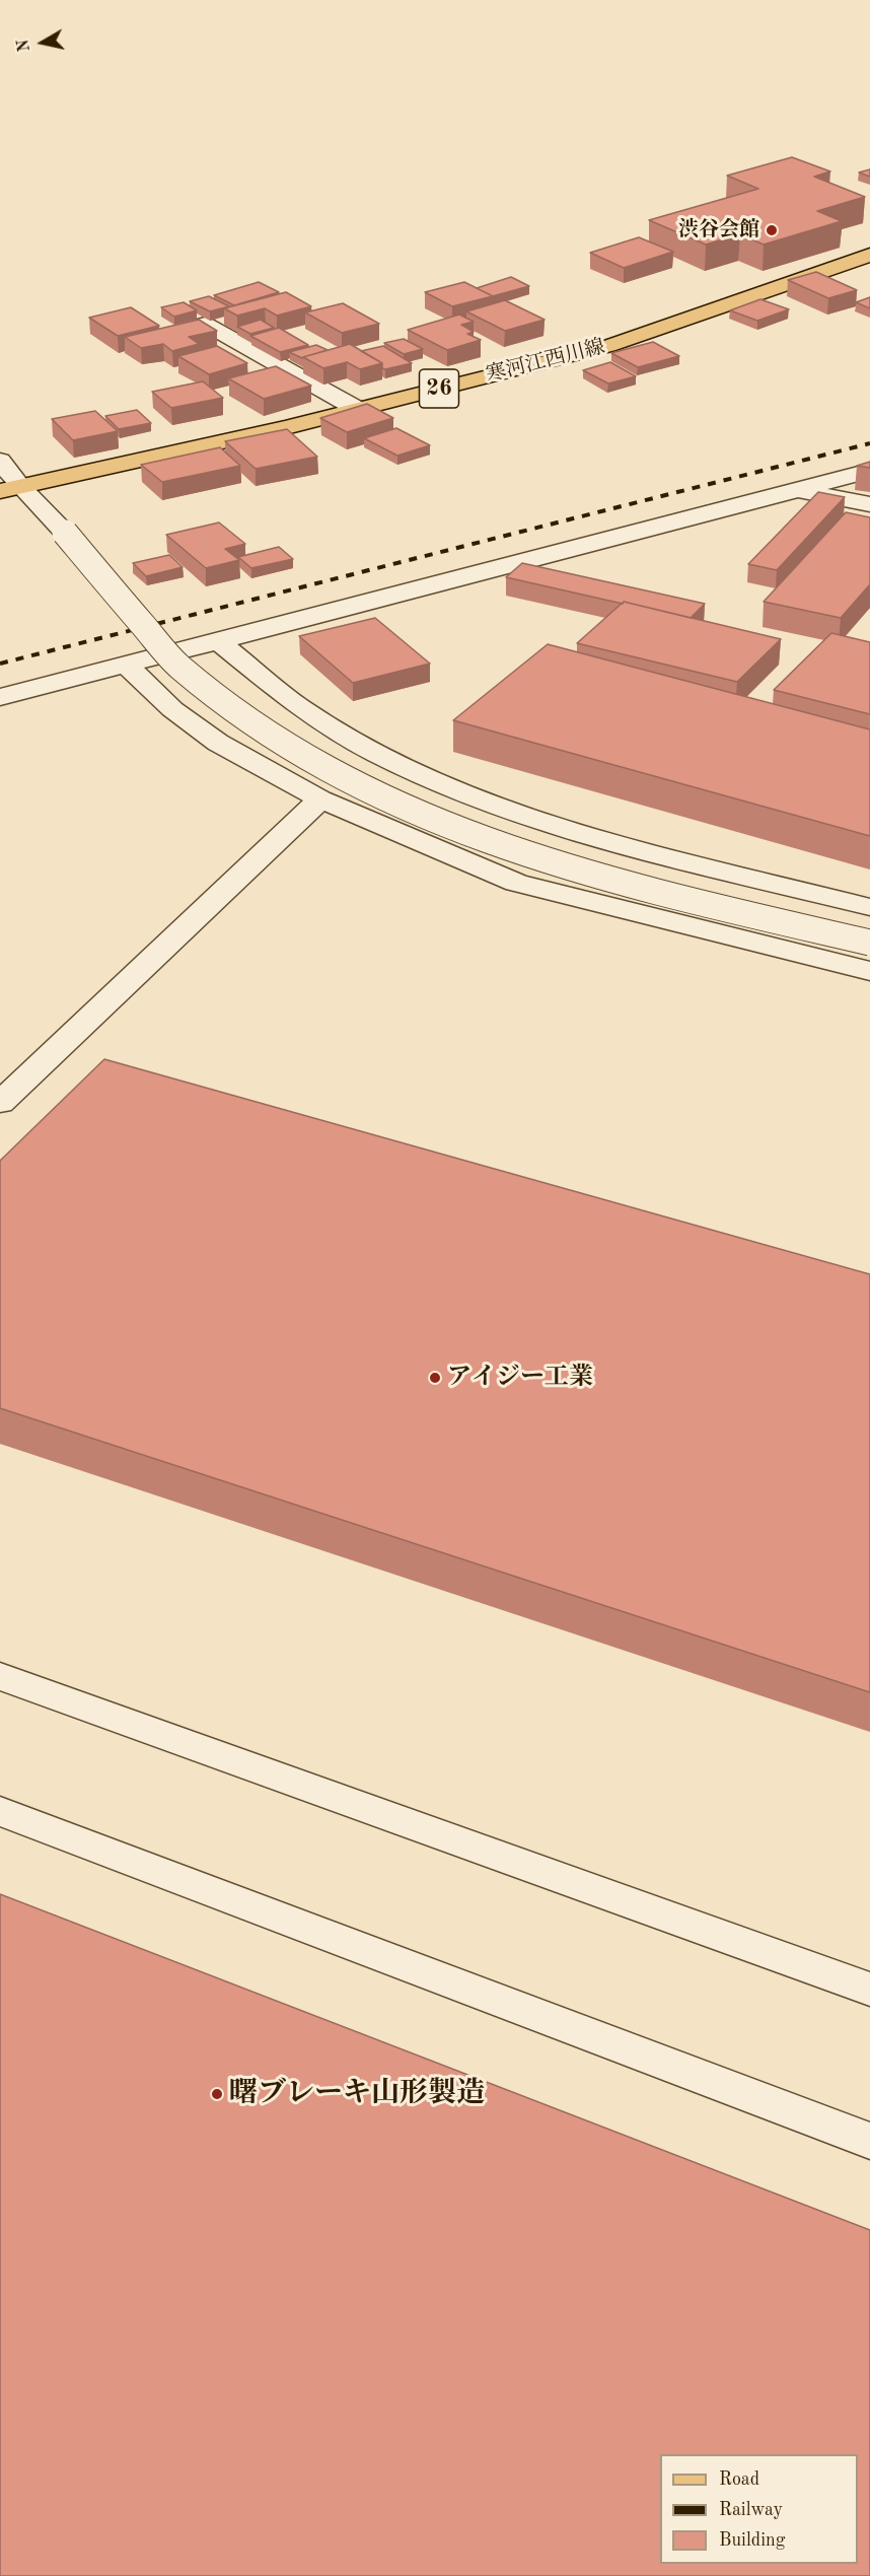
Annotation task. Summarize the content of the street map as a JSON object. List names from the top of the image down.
{
  "streets": {
    "main road": ["寒河江西川線", "26"]
  },
  "places": ["渋谷会館", "アイジー工業", "曙ブレーキ山形製造"],
  "legend": ["Road", "Railway", "Building"],
  "north": "left"
}
